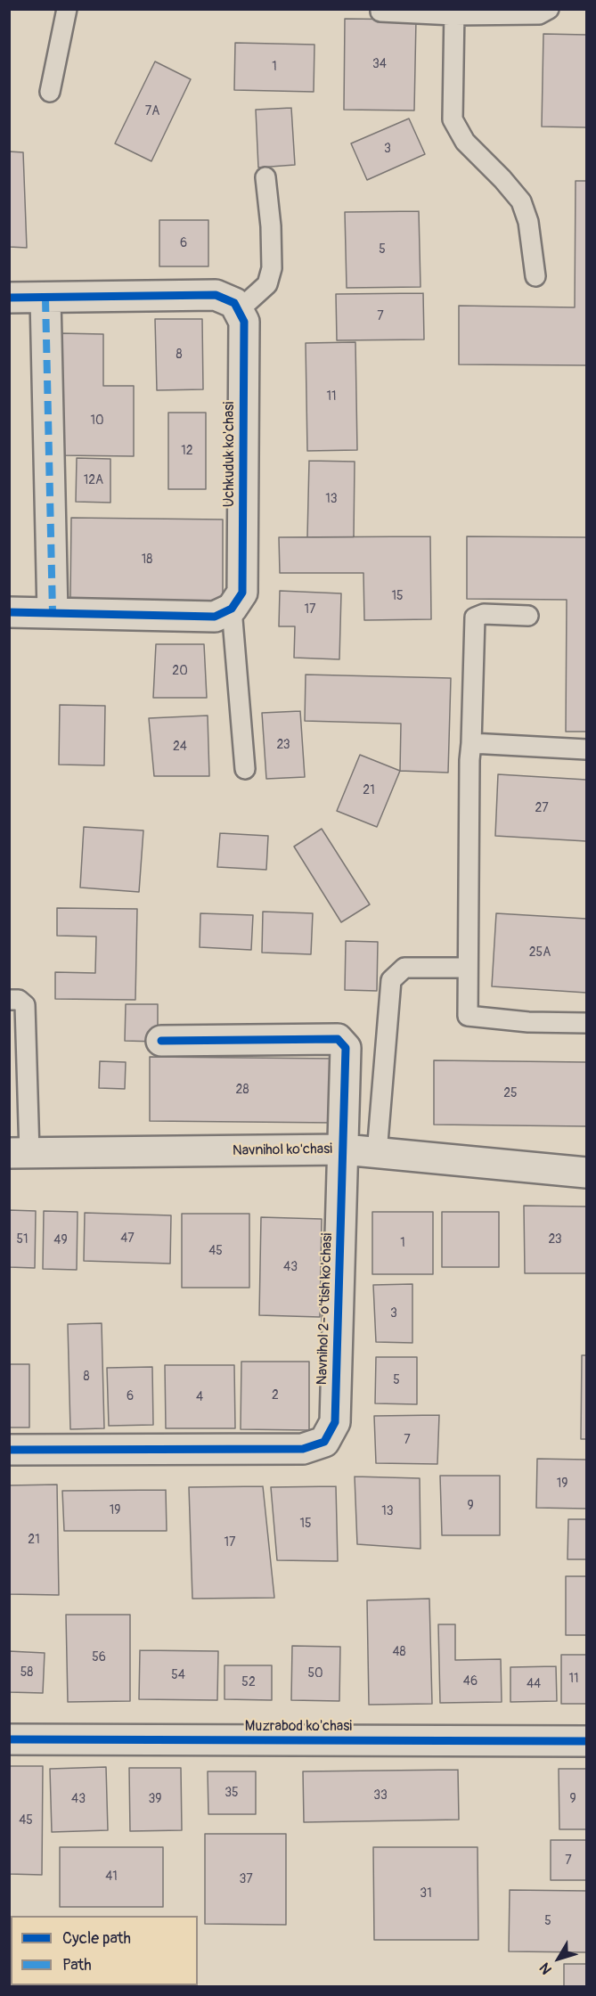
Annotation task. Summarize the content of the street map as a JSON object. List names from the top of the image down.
{
  "streets": {
    "street": [
      "Uchkuduk ko'chasi",
      "Navnihol ko'chasi",
      "Navnihol 2- o'tish ko'chasi",
      "Muzrabod ko'chasi"
    ]
  },
  "crossings": [
    ["Navnihol ko'chasi", "Navnihol 2- o'tish ko'chasi"]
  ],
  "house_numbers": [
    "34",
    "1",
    "7A",
    "3",
    "6",
    "5",
    "7",
    "8",
    "11",
    "10",
    "12",
    "12A",
    "13",
    "18",
    "15",
    "17",
    "20",
    "23",
    "24",
    "21",
    "27",
    "25A",
    "28",
    "25",
    "47",
    "51",
    "23",
    "49",
    "1",
    "45",
    "43",
    "3",
    "8",
    "5",
    "2",
    "6",
    "4",
    "7",
    "19",
    "9",
    "19",
    "13",
    "15",
    "21",
    "17",
    "48",
    "56",
    "58",
    "50",
    "54",
    "11",
    "46",
    "52",
    "44",
    "35",
    "33",
    "43",
    "39",
    "9",
    "45",
    "7",
    "41",
    "37",
    "31",
    "5"
  ],
  "legend": ["Cycle path", "Path"],
  "north": "bottom left"
}
